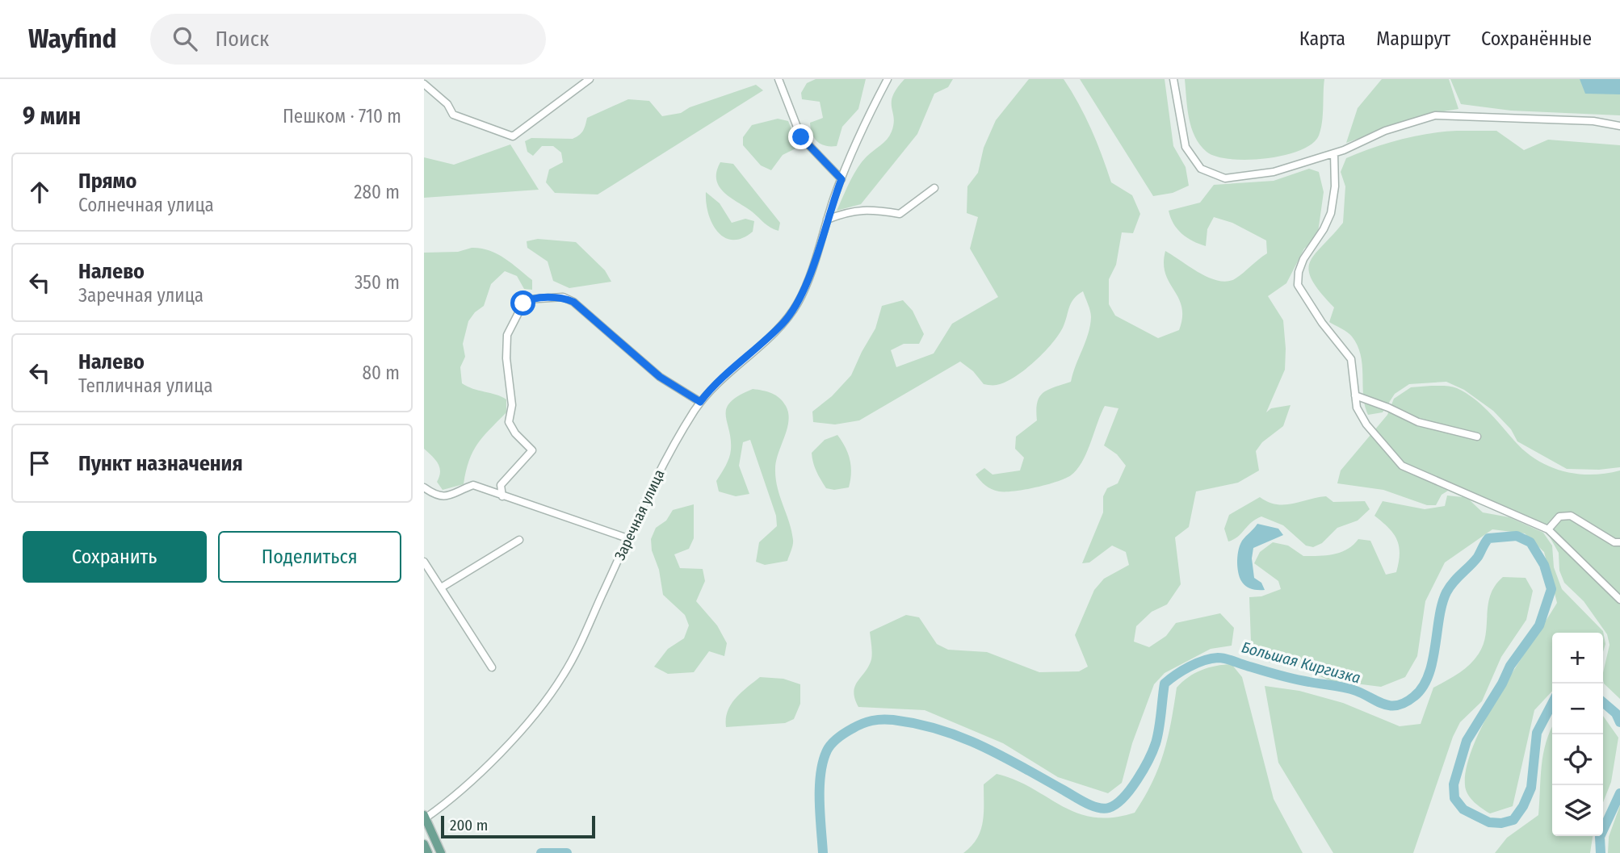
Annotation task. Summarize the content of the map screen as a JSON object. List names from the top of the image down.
{
  "streets": {
    "street": ["Заречная улица"]
  },
  "water": ["Большая Киргизка"],
  "scale_bar": "200 m",
  "page": {
    "header": "Wayfind",
    "search": "Поиск",
    "nav": ["Карта", "Маршрут", "Сохранённые"],
    "heading": ["9 мин", "Пешком · 710 m"],
    "list": [
      ["Прямо", "Солнечная улица", "280 m"],
      ["Налево", "Заречная улица", "350 m"],
      ["Налево", "Тепличная улица", "80 m"],
      "Пункт назначения"
    ],
    "buttons": ["Сохранить", "Поделиться"],
    "map_buttons": ["+", "−"],
    "scale": "200 m"
  }
}
